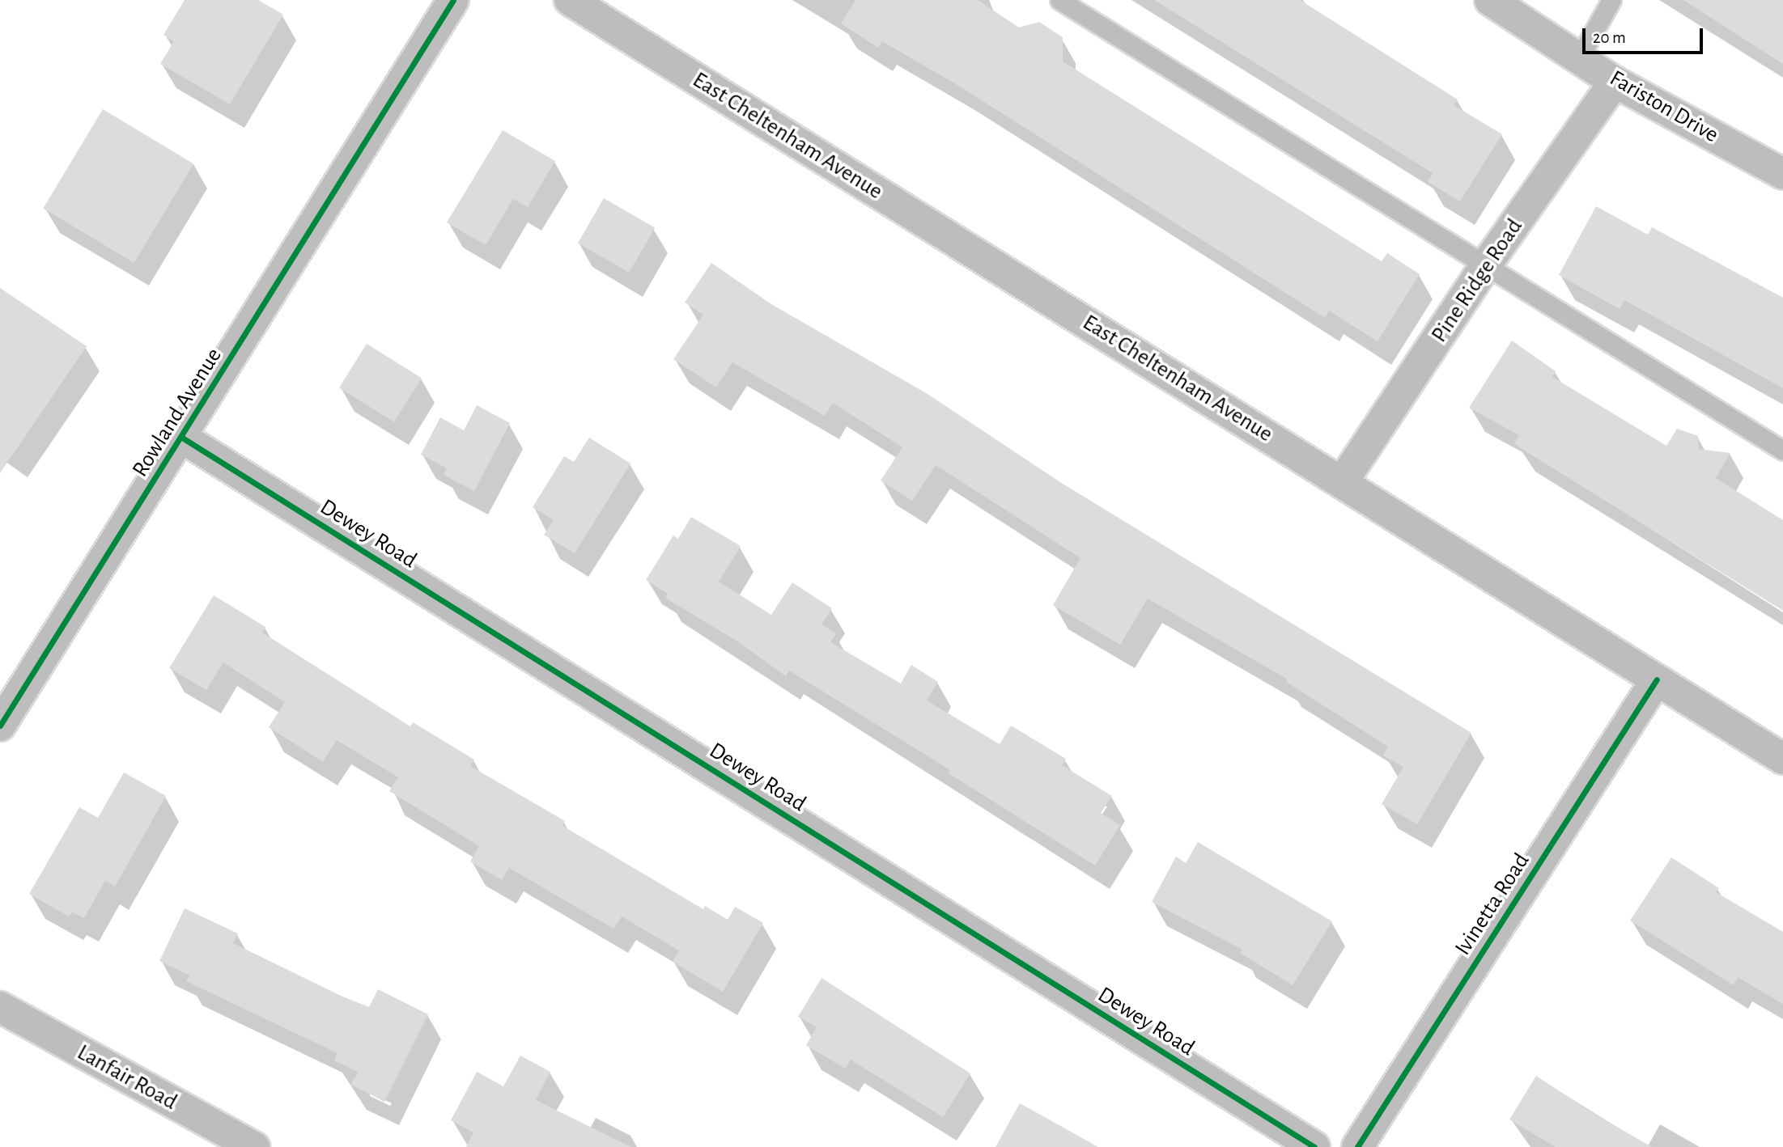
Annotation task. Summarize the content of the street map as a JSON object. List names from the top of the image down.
{
  "streets": {
    "main road": [
      "Fariston Drive",
      "East Cheltenham Avenue",
      "Pine Ridge Road",
      "Rowland Avenue",
      "Dewey Road",
      "Ivinetta Road",
      "Lanfair Road"
    ]
  },
  "crossings": [
    ["Fariston Drive", "Pine Ridge Road"],
    ["East Cheltenham Avenue", "Pine Ridge Road"],
    ["East Cheltenham Avenue", "Ivinetta Road"],
    ["Rowland Avenue", "Dewey Road"]
  ],
  "scale_bar": "20 m"
}
